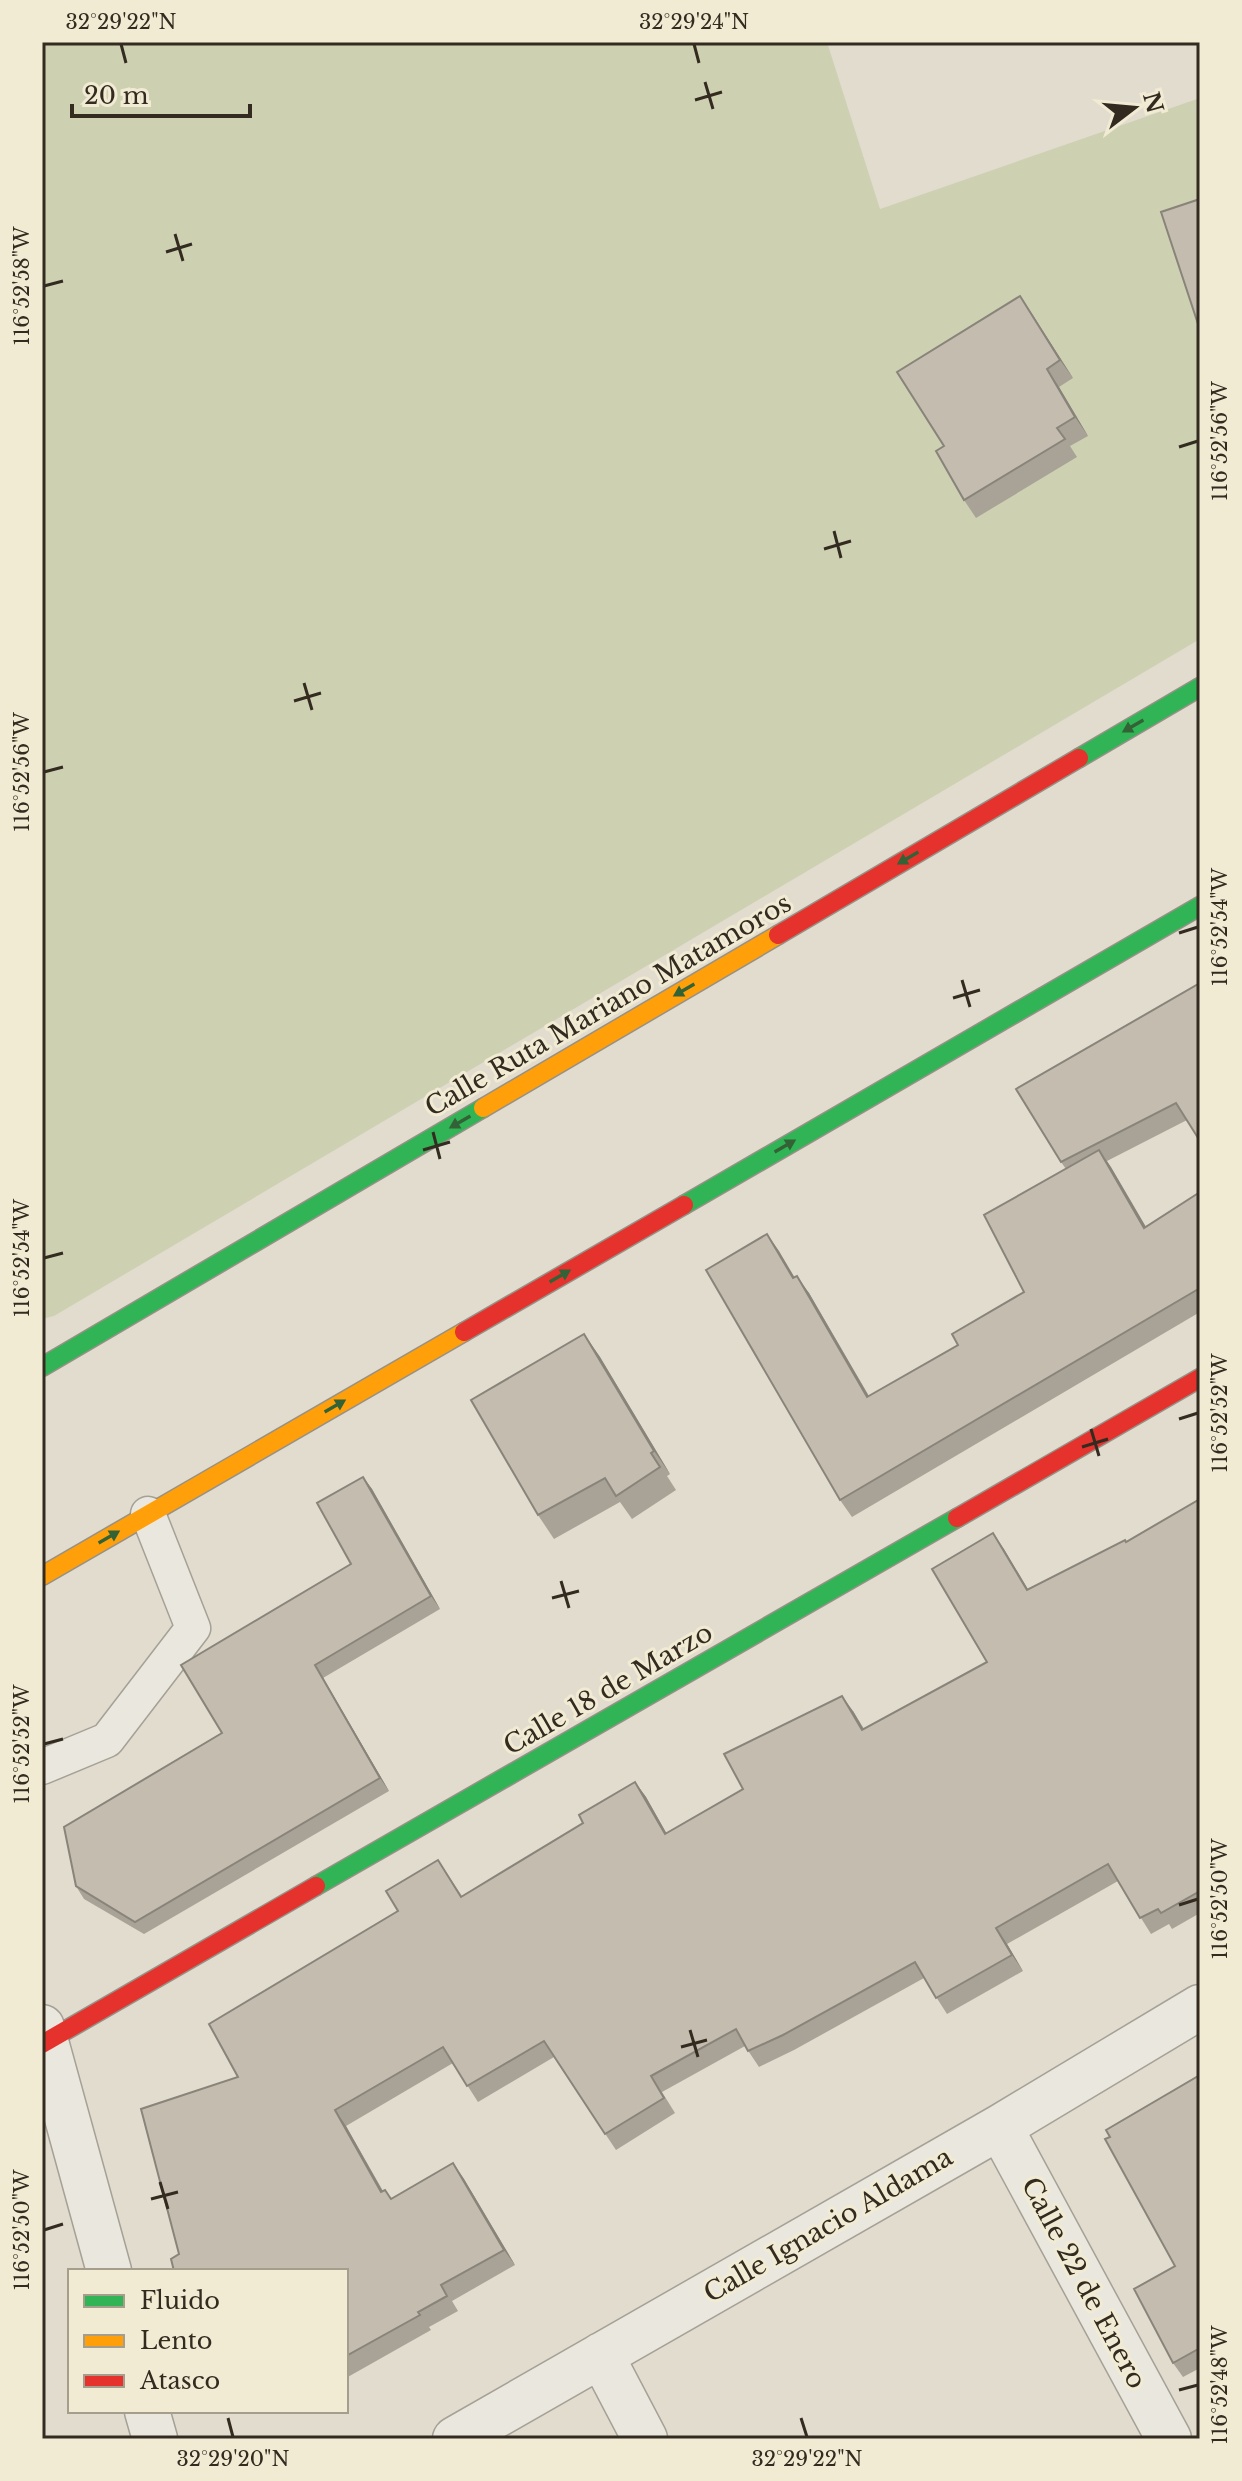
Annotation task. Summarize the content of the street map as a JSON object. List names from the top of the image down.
{
  "streets": {
    "main road": ["Calle Ruta Mariano Matamoros", "Calle 18 de Marzo"],
    "street": ["Calle Ignacio Aldama", "Calle 22 de Enero"]
  },
  "crossings": [
    ["Calle Ignacio Aldama", "Calle 22 de Enero"]
  ],
  "one_way": ["Calle Ruta Mariano Matamoros"],
  "legend": ["Fluido", "Lento", "Atasco"],
  "scale_bar": "20 m",
  "north": "right",
  "coordinates": [
    "32°29'22\"N",
    "32°29'24\"N",
    "116°52'58\"W",
    "116°52'56\"W",
    "116°52'54\"W",
    "116°52'52\"W",
    "116°52'50\"W",
    "116°52'48\"W",
    "32°29'20\"N"
  ]
}
